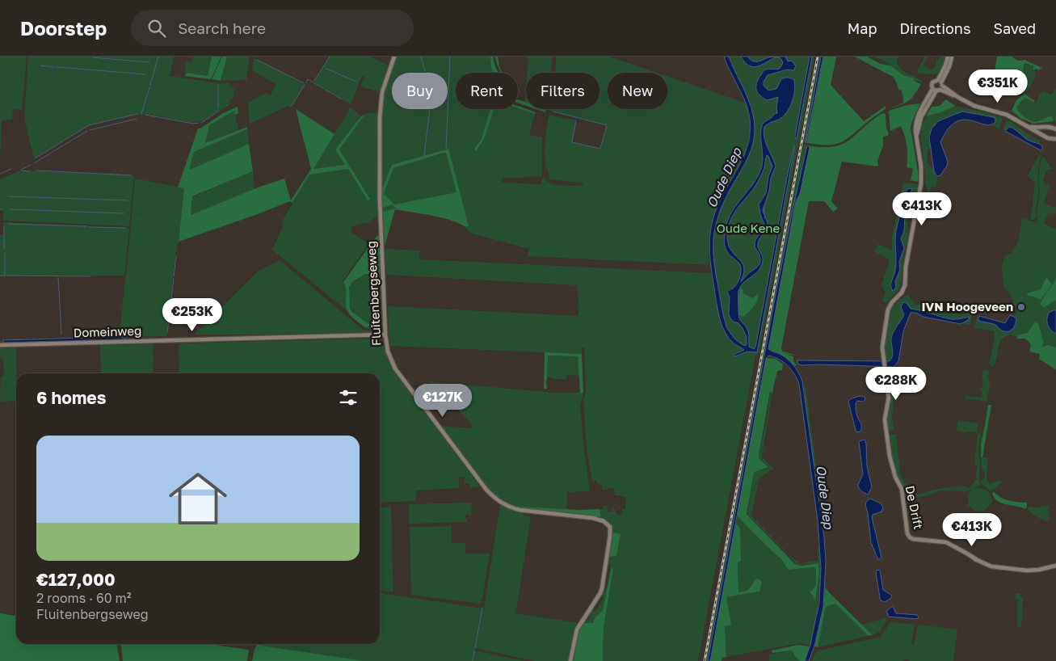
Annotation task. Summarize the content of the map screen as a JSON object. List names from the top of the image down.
{
  "streets": {
    "street": ["Fluitenbergseweg", "Domeinweg", "De Drift"]
  },
  "crossings": [
    ["Fluitenbergseweg", "Domeinweg"]
  ],
  "water": ["Oude Diep"],
  "parks": ["Oude Kene"],
  "places": ["IVN Hoogeveen"],
  "page": {
    "header": "Doorstep",
    "search": "Search here",
    "nav": ["Map", "Directions", "Saved"],
    "price": [
      "€351K",
      "€413K",
      "€253K",
      "€288K",
      "€127K",
      "€413K"
    ],
    "chip": [
      "Buy",
      "Rent",
      "Filters",
      "New"
    ],
    "heading": "6 homes",
    "list": [
      {
        "name": "€127,000",
        "note": "2 rooms · 60 m² · Fluitenbergseweg"
      }
    ]
  }
}
